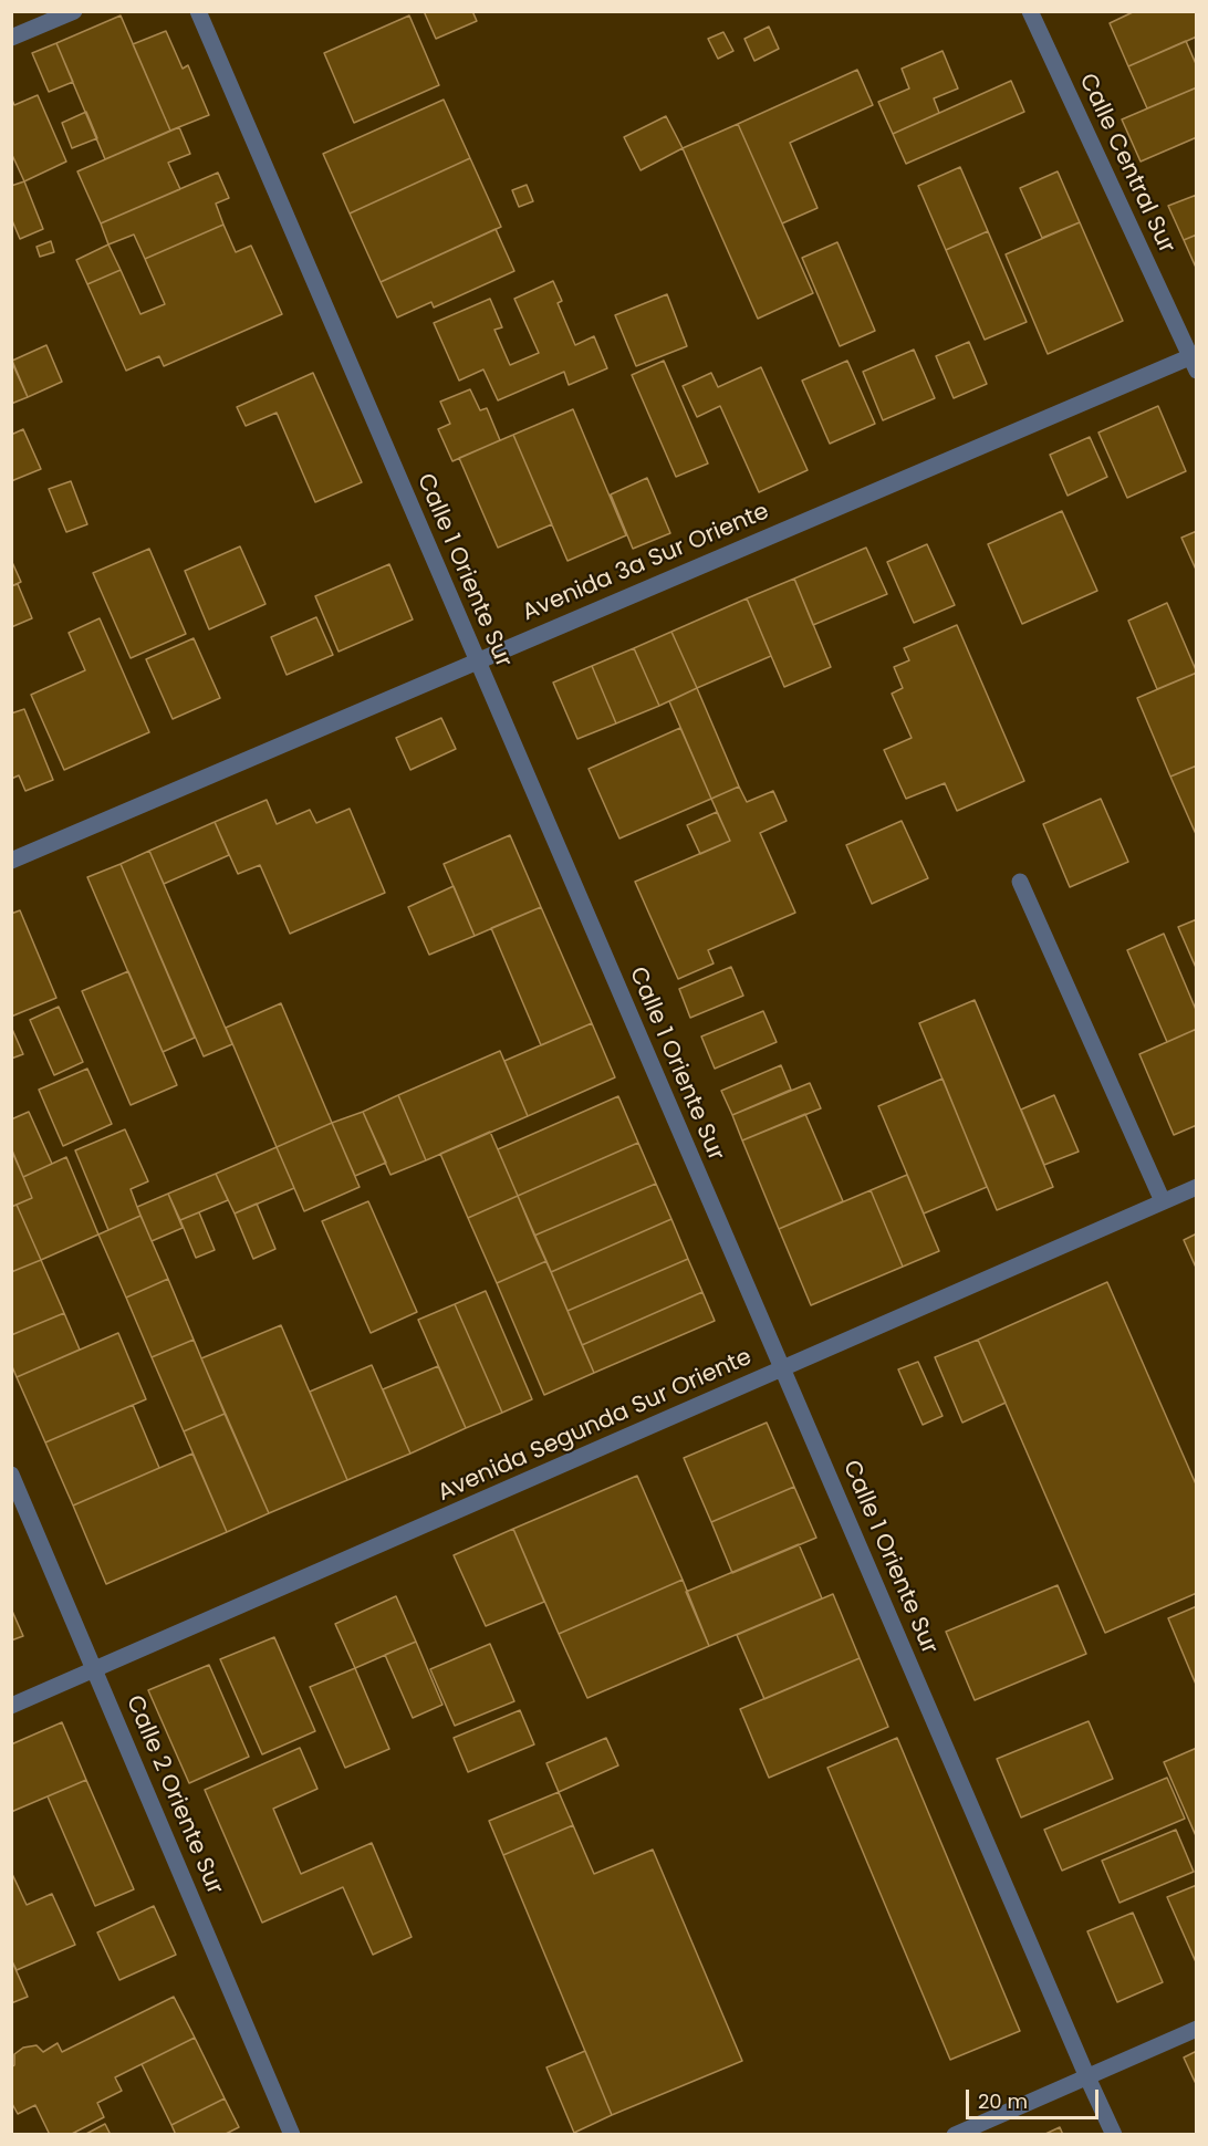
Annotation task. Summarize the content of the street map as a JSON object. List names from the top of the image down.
{
  "streets": {
    "street": [
      "Calle Central Sur",
      "Avenida 3a Sur Oriente",
      "Calle 1 Oriente Sur",
      "Avenida Segunda Sur Oriente",
      "Calle 2 Oriente Sur"
    ]
  },
  "crossings": [
    ["Calle Central Sur", "Avenida 3a Sur Oriente"],
    ["Avenida 3a Sur Oriente", "Calle 1 Oriente Sur"],
    ["Calle 1 Oriente Sur", "Avenida Segunda Sur Oriente"],
    ["Avenida Segunda Sur Oriente", "Calle 2 Oriente Sur"]
  ],
  "scale_bar": "20 m"
}
